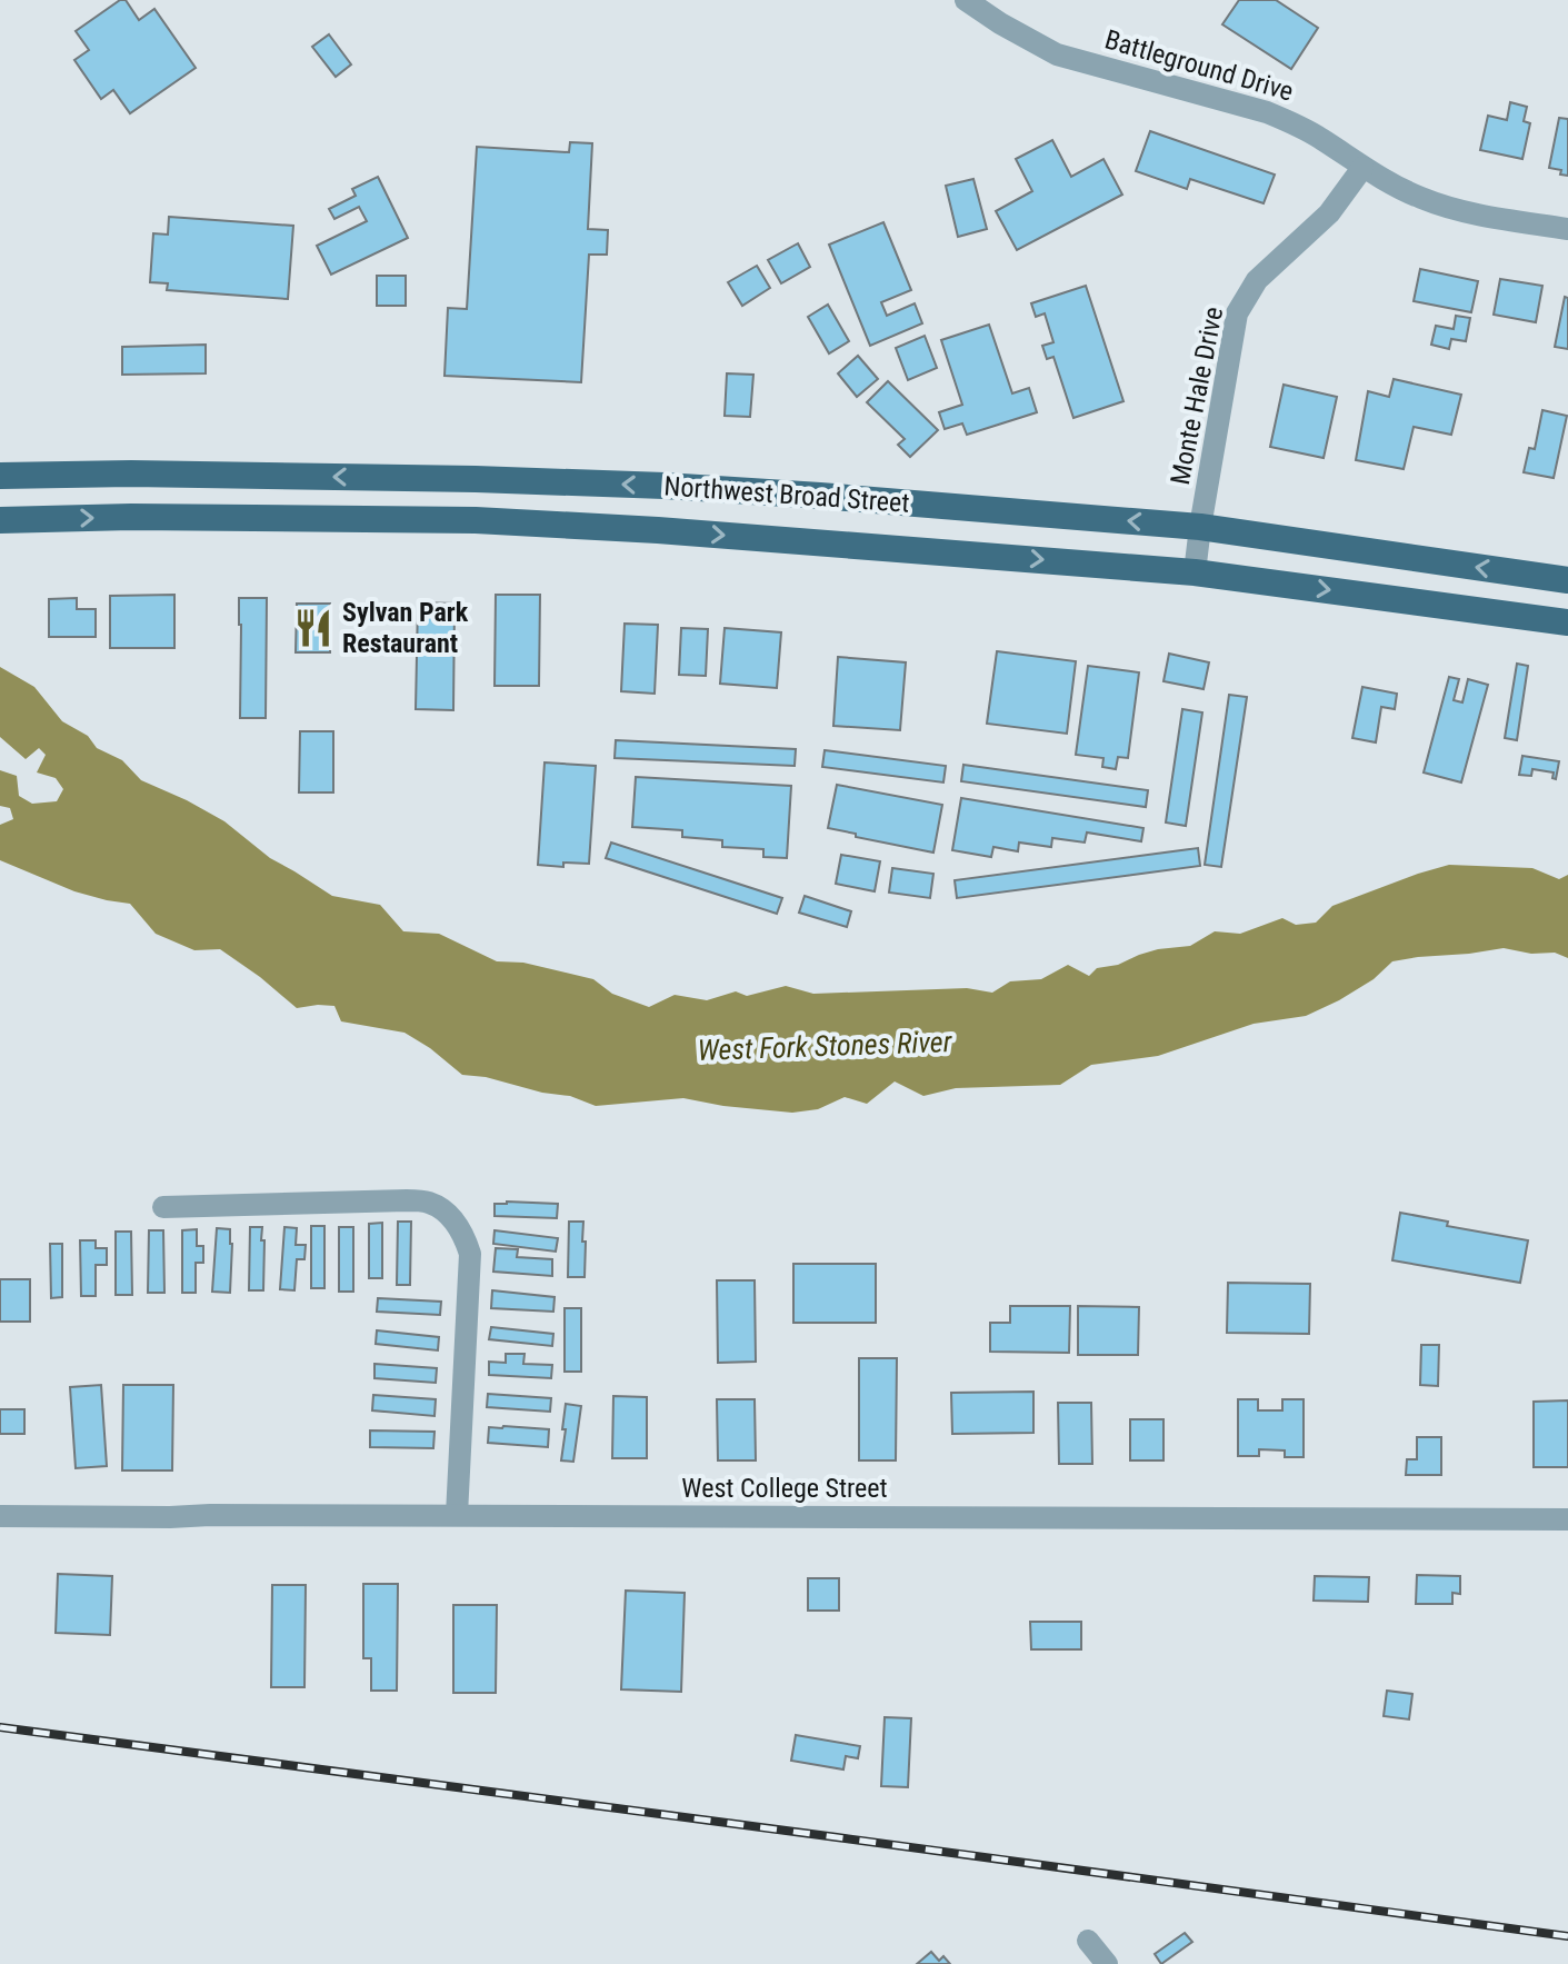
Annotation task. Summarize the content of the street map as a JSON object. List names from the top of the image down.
{
  "streets": {
    "main road": ["Northwest Broad Street"],
    "street": ["Battleground Drive", "Monte Hale Drive", "West College Street"]
  },
  "crossings": [
    ["Battleground Drive", "Monte Hale Drive"],
    ["Monte Hale Drive", "Northwest Broad Street"]
  ],
  "water": ["West Fork Stones River"],
  "places": {
    "restaurant": ["Sylvan Park Restaurant"]
  }
}
